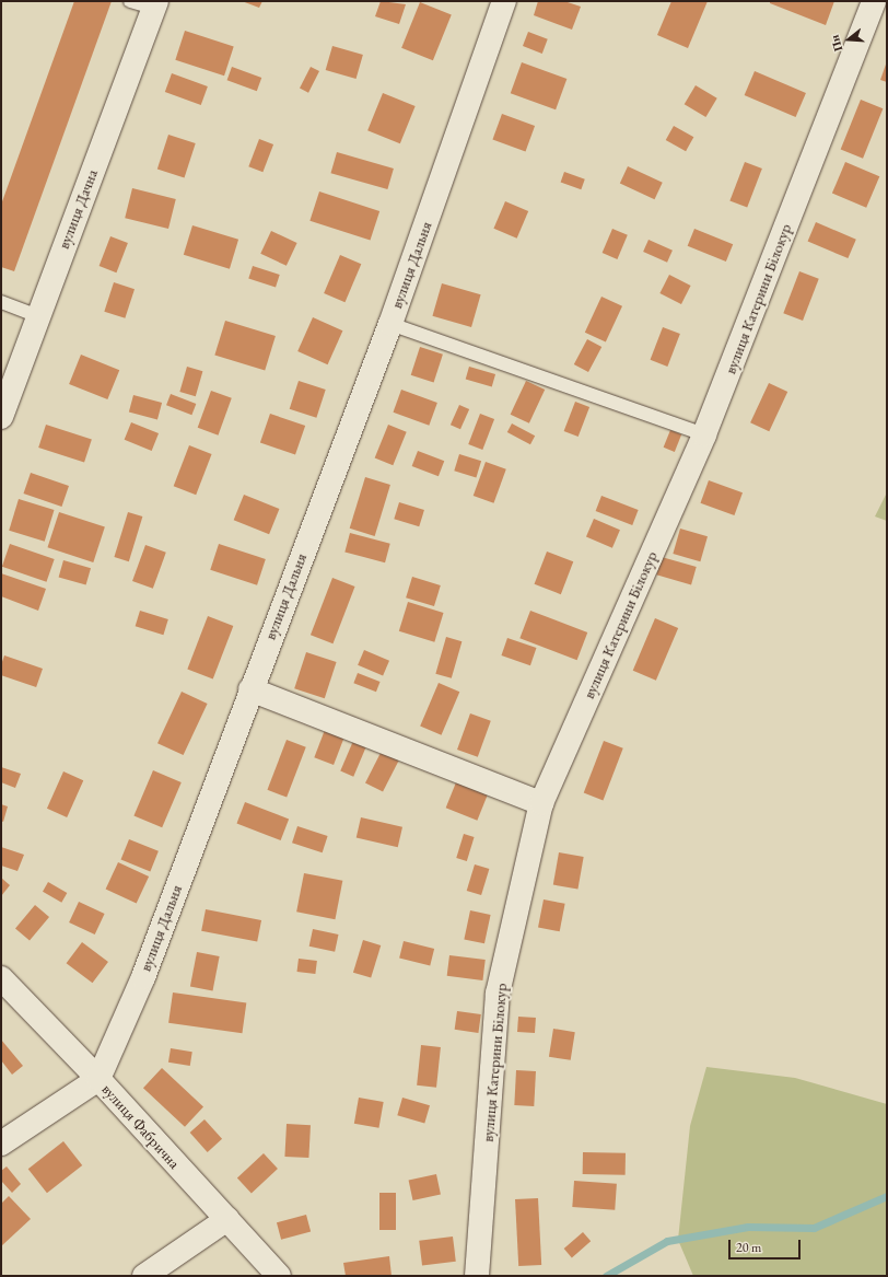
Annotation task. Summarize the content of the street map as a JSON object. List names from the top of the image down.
{
  "streets": {
    "street": [
      "вулиця Дачна",
      "вулиця Дальня",
      "вулиця Катерини Білокур",
      "вулиця Фабрична"
    ]
  },
  "crossings": [
    ["вулиця Дальня", "вулиця Фабрична"]
  ],
  "scale_bar": "20 m",
  "north": "left"
}
